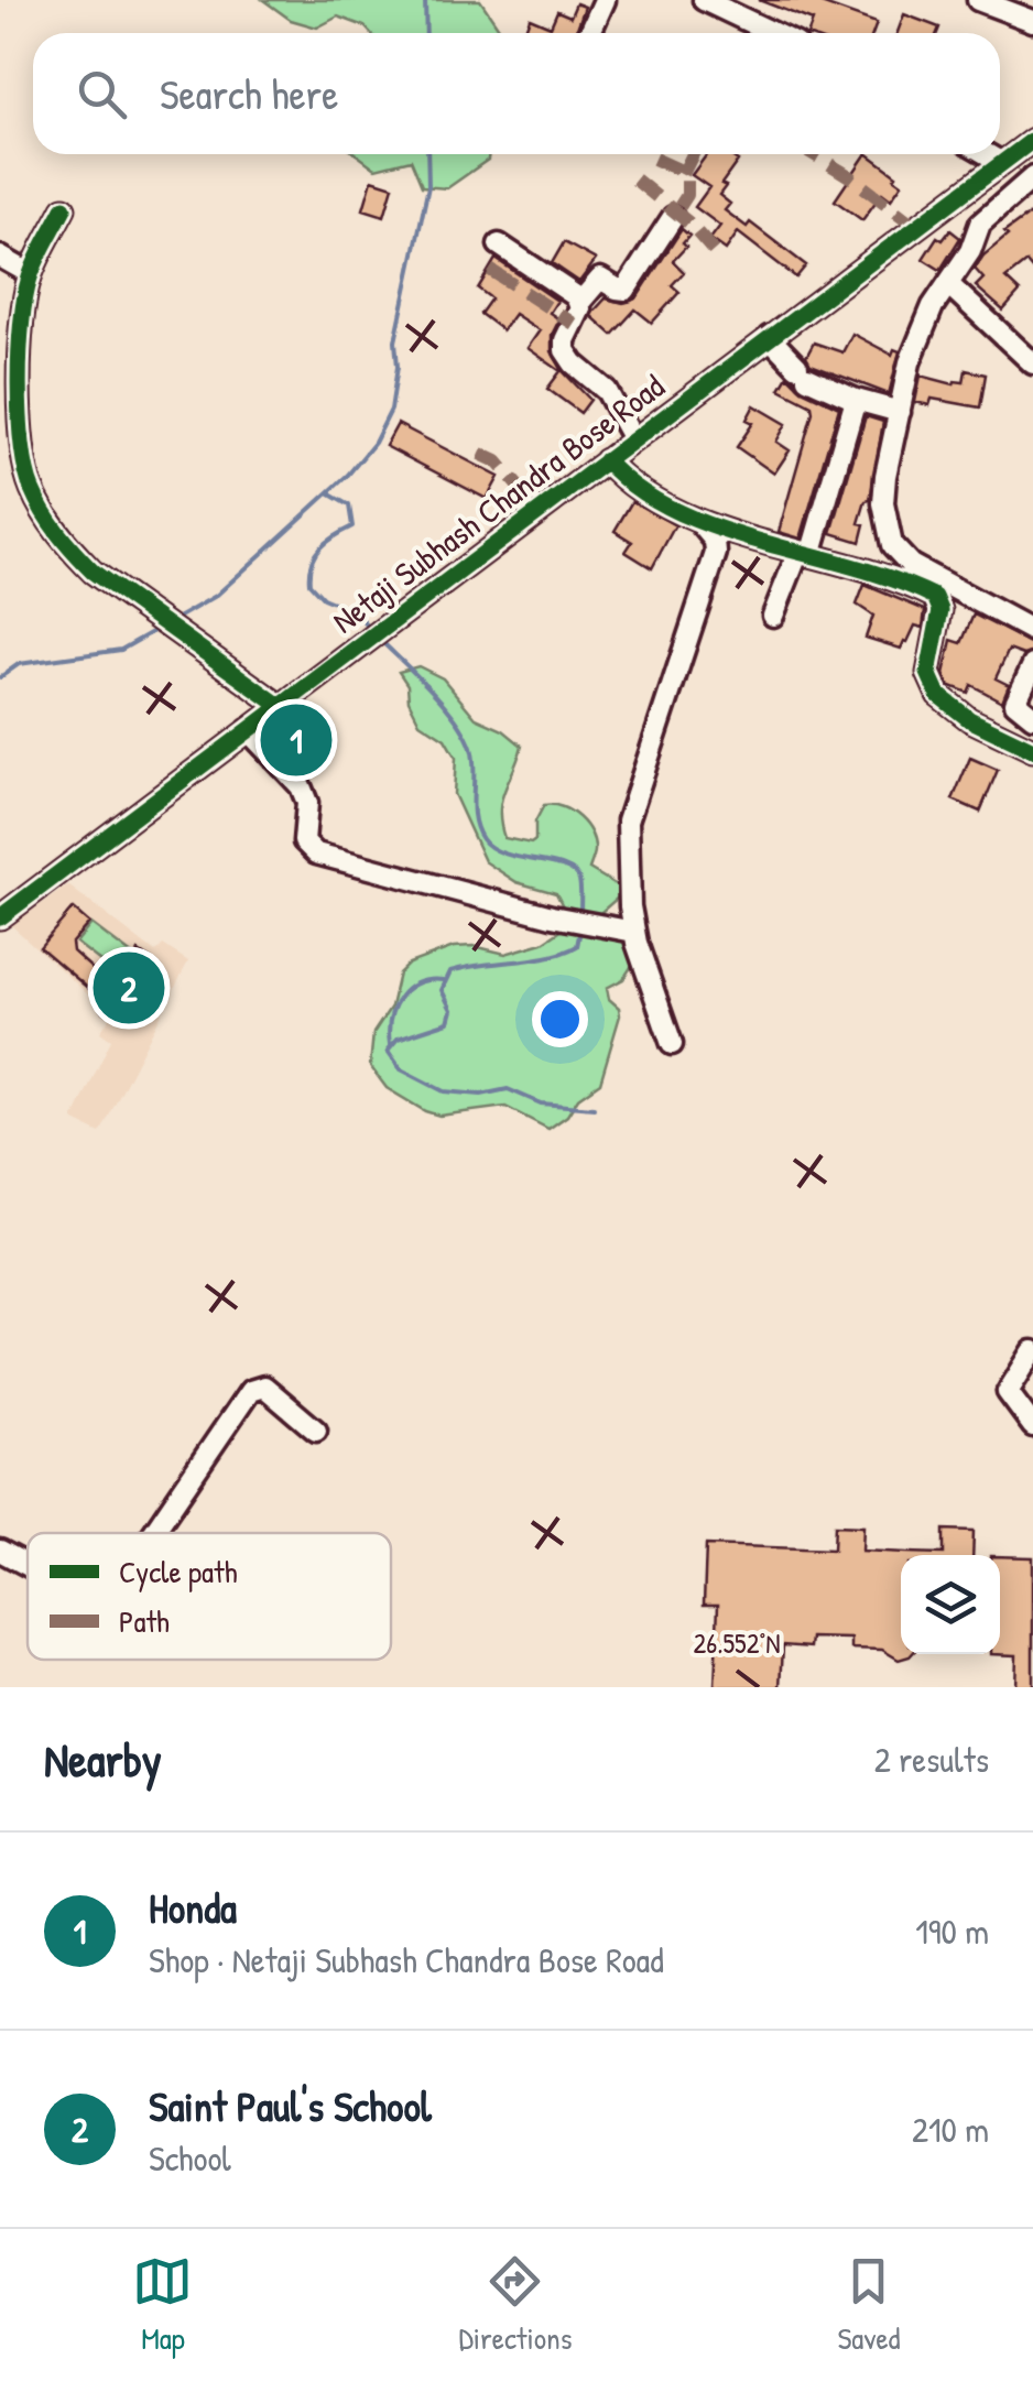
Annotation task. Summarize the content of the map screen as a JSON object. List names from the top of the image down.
{
  "streets": {
    "street": ["Netaji Subhash Chandra Bose Road"]
  },
  "legend": ["Cycle path", "Path"],
  "page": {
    "search": "Search here",
    "pins": ["1", "2"],
    "heading": ["Nearby", "2 results"],
    "list": [
      {
        "mark": "1",
        "name": "Honda",
        "note": "Shop · Netaji Subhash Chandra Bose Road",
        "value": "190 m"
      },
      {
        "mark": "2",
        "name": "Saint Paul's School",
        "note": "School",
        "value": "210 m"
      }
    ],
    "nav": ["Map", "Directions", "Saved"]
  },
  "coordinates": ["26.552°N"]
}
